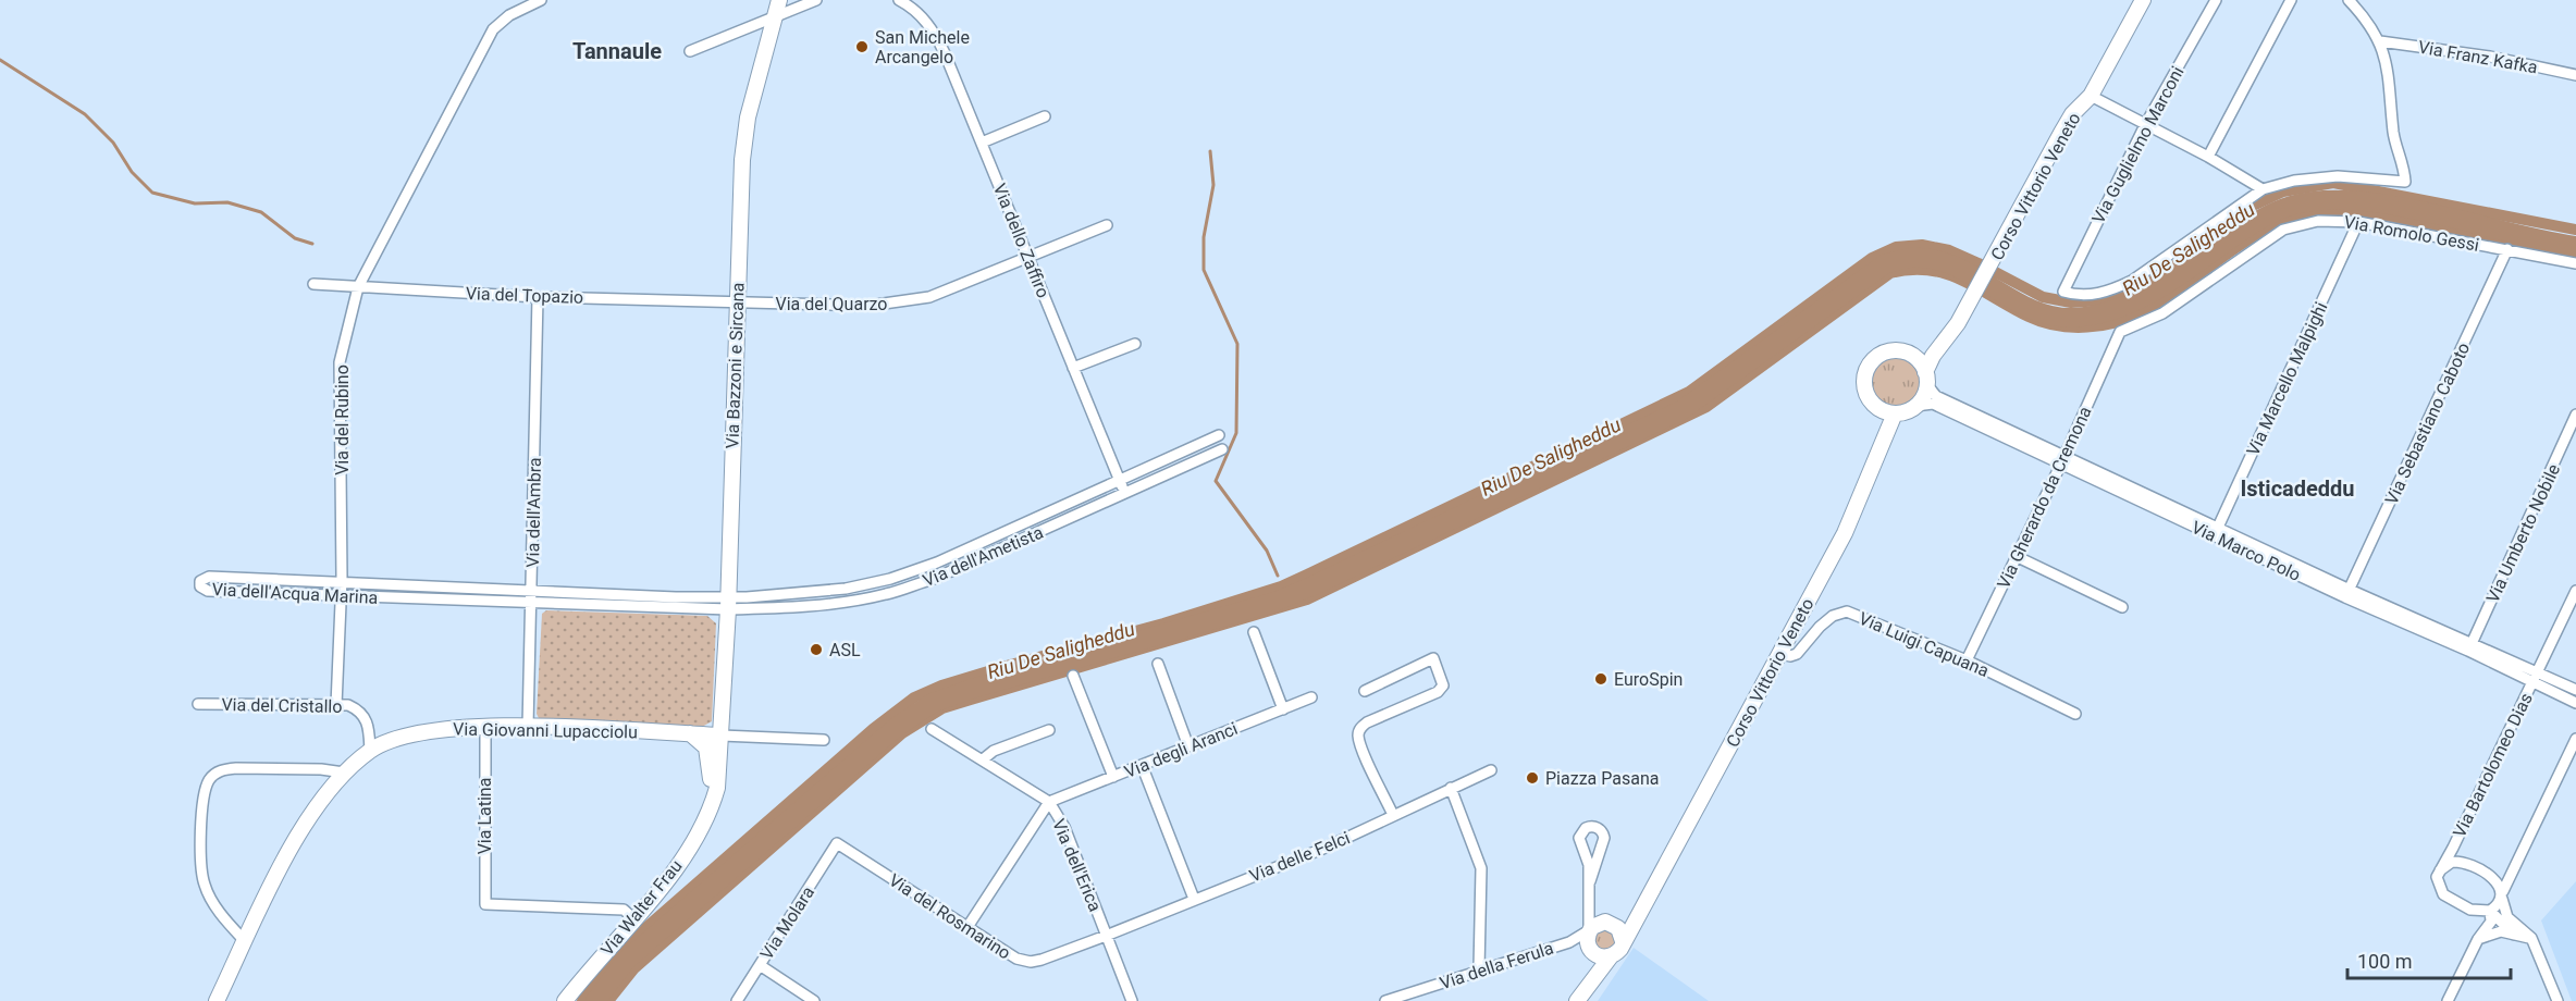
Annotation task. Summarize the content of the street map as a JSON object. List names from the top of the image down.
{
  "streets": {
    "street": [
      "Via Franz Kafka",
      "Via Guglielmo Marconi",
      "Corso Vittorio Veneto",
      "Via Romolo Gessi",
      "Via dello Zaffiro",
      "Via del Topazio",
      "Via del Quarzo",
      "Via Bazzoni e Sircana",
      "Via Marcello Malpighi",
      "Via del Rubino",
      "Via Sebastiano Caboto",
      "Via Gherardo da Cremona",
      "Via dell'Ambra",
      "Via Umberto Nobile",
      "Via Marco Polo",
      "Via dell'Ametista",
      "Via dell'Acqua Marina",
      "Via Luigi Capuana",
      "Via del Cristallo",
      "Via Giovanni Lupacciolu",
      "Via degli Aranci",
      "Via Bartolomeo Dias",
      "Via Latina",
      "Via delle Felci",
      "Via dell'Erica",
      "Via Walter Frau",
      "Via del Rosmarino",
      "Via Molara",
      "Via della Ferula"
    ]
  },
  "crossings": [
    ["Corso Vittorio Veneto", "Via Marco Polo"],
    ["Corso Vittorio Veneto", "Via Luigi Capuana"],
    ["Corso Vittorio Veneto", "Via della Ferula"],
    ["Via Romolo Gessi", "Via Marcello Malpighi"],
    ["Via Romolo Gessi", "Via Sebastiano Caboto"],
    ["Via Romolo Gessi", "Via Gherardo da Cremona"],
    ["Via dello Zaffiro", "Via del Quarzo"],
    ["Via dello Zaffiro", "Via dell'Ametista"],
    ["Via del Topazio", "Via del Quarzo"],
    ["Via del Topazio", "Via Bazzoni e Sircana"],
    ["Via del Topazio", "Via del Rubino"],
    ["Via del Topazio", "Via dell'Ambra"],
    ["Via del Quarzo", "Via Bazzoni e Sircana"],
    ["Via Bazzoni e Sircana", "Via dell'Ametista"],
    ["Via Bazzoni e Sircana", "Via dell'Acqua Marina"],
    ["Via Bazzoni e Sircana", "Via Giovanni Lupacciolu"],
    ["Via Bazzoni e Sircana", "Via Walter Frau"],
    ["Via Marcello Malpighi", "Via Marco Polo"],
    ["Via del Rubino", "Via dell'Acqua Marina"],
    ["Via del Rubino", "Via del Cristallo"],
    ["Via Sebastiano Caboto", "Via Marco Polo"],
    ["Via Gherardo da Cremona", "Via Marco Polo"],
    ["Via Gherardo da Cremona", "Via Luigi Capuana"],
    ["Via dell'Ambra", "Via dell'Acqua Marina"],
    ["Via dell'Ambra", "Via Giovanni Lupacciolu"],
    ["Via Umberto Nobile", "Via Marco Polo"],
    ["Via Marco Polo", "Via Bartolomeo Dias"],
    ["Via dell'Ametista", "Via dell'Acqua Marina"],
    ["Via del Cristallo", "Via Giovanni Lupacciolu"],
    ["Via Giovanni Lupacciolu", "Via Latina"],
    ["Via Giovanni Lupacciolu", "Via Walter Frau"],
    ["Via degli Aranci", "Via dell'Erica"],
    ["Via Latina", "Via Walter Frau"],
    ["Via delle Felci", "Via dell'Erica"],
    ["Via delle Felci", "Via del Rosmarino"],
    ["Via dell'Erica", "Via del Rosmarino"],
    ["Via del Rosmarino", "Via Molara"]
  ],
  "districts": ["Tannaule", "Isticadeddu"],
  "water": ["Riu De Saligheddu"],
  "places": [
    "San Michele Arcangelo",
    "ASL",
    "EuroSpin",
    "Piazza Pasana"
  ],
  "scale_bar": "100 m"
}
